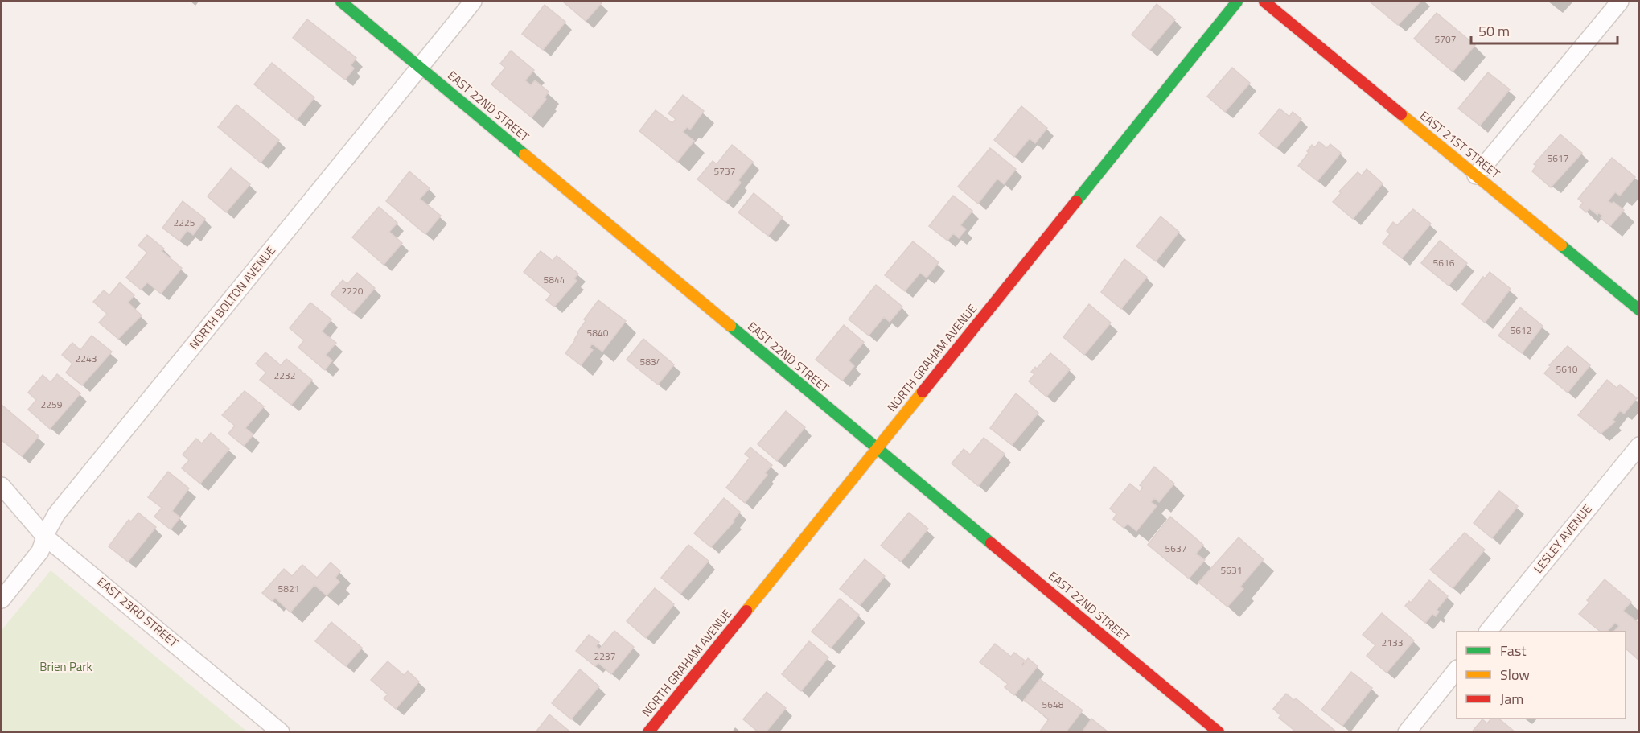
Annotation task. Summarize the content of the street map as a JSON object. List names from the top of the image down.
{
  "streets": {
    "street": [
      "EAST 22ND STREET",
      "EAST 21ST STREET",
      "NORTH BOLTON AVENUE",
      "NORTH GRAHAM AVENUE",
      "LESLEY AVENUE",
      "EAST 23RD STREET"
    ]
  },
  "crossings": [
    ["EAST 22ND STREET", "NORTH BOLTON AVENUE"],
    ["EAST 22ND STREET", "NORTH GRAHAM AVENUE"],
    ["NORTH BOLTON AVENUE", "EAST 23RD STREET"]
  ],
  "parks": ["Brien Park"],
  "house_numbers": [
    "5707",
    "5617",
    "5737",
    "2225",
    "5616",
    "5844",
    "2220",
    "5612",
    "5840",
    "2243",
    "5834",
    "5610",
    "2232",
    "2259",
    "5637",
    "5631",
    "5821",
    "2133",
    "2237",
    "5648"
  ],
  "legend": ["Fast", "Slow", "Jam"],
  "scale_bar": "50 m"
}
